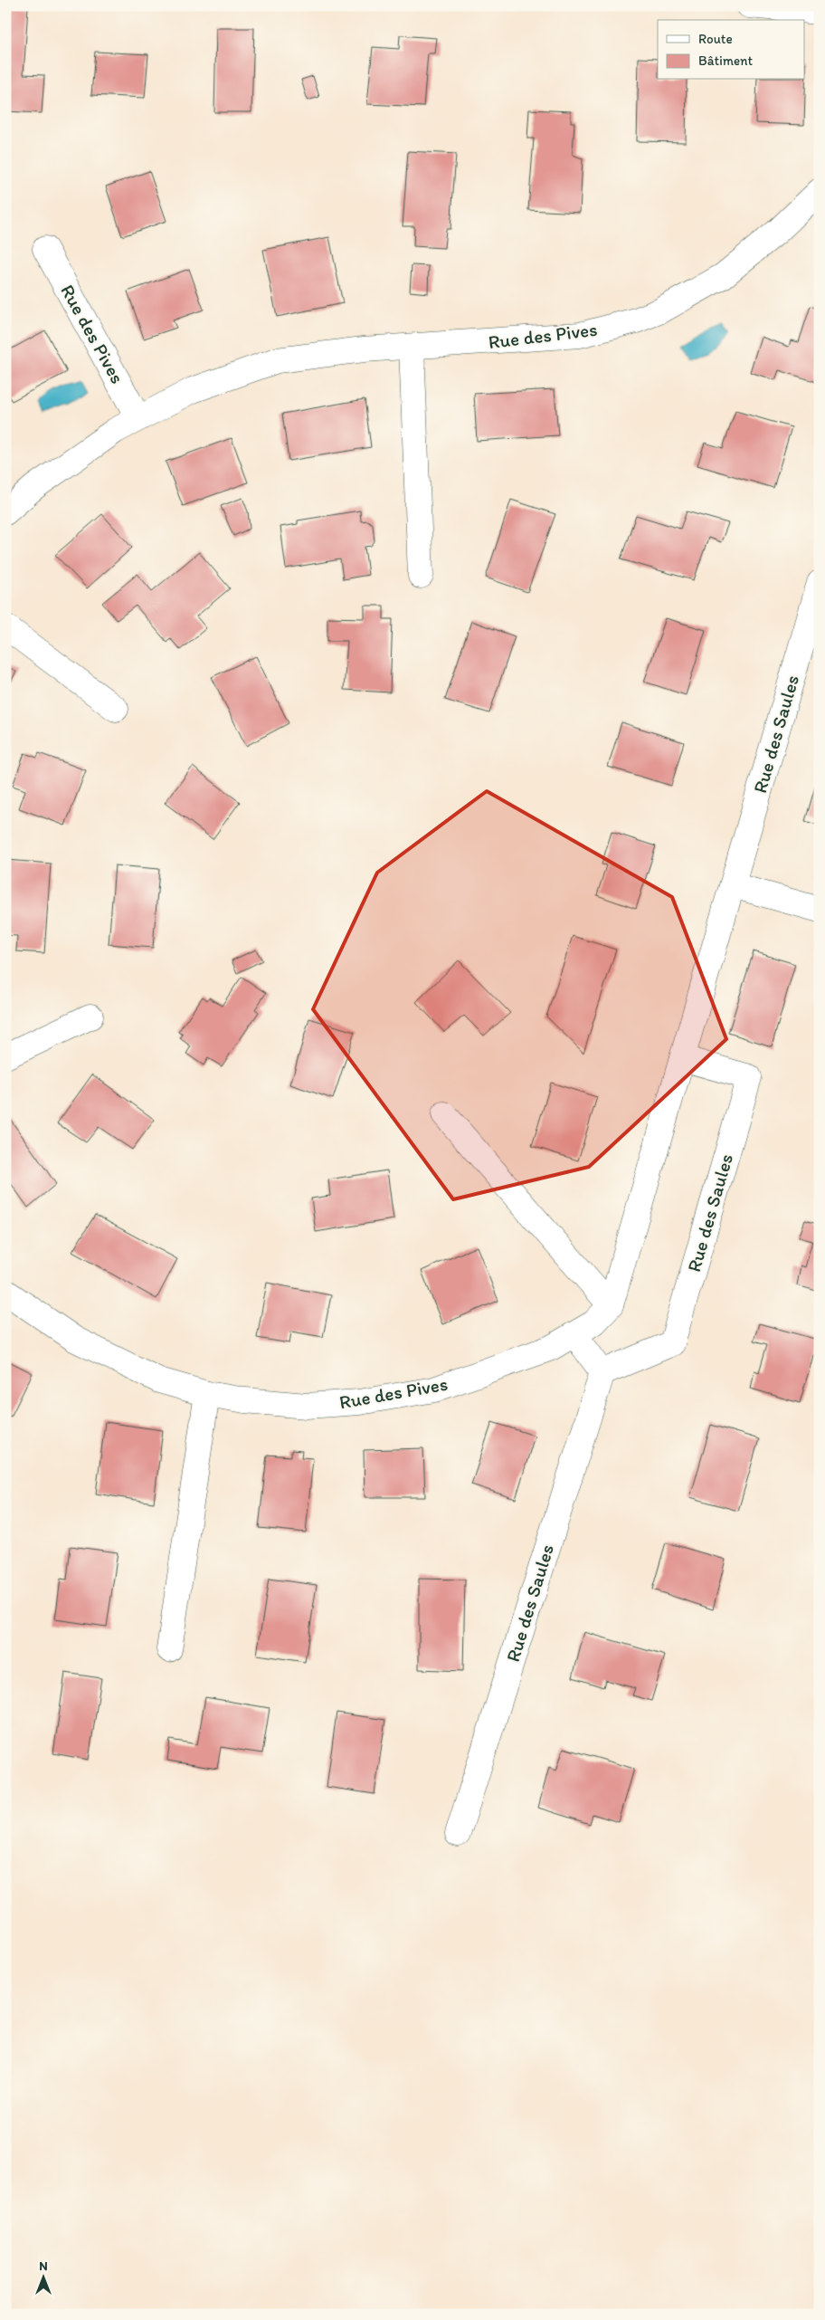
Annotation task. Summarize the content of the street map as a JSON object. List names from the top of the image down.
{
  "streets": {
    "street": ["Rue des Pives", "Rue des Saules"]
  },
  "crossings": [
    ["Rue des Pives", "Rue des Saules"]
  ],
  "legend": ["Route", "Bâtiment"],
  "north": "top"
}
